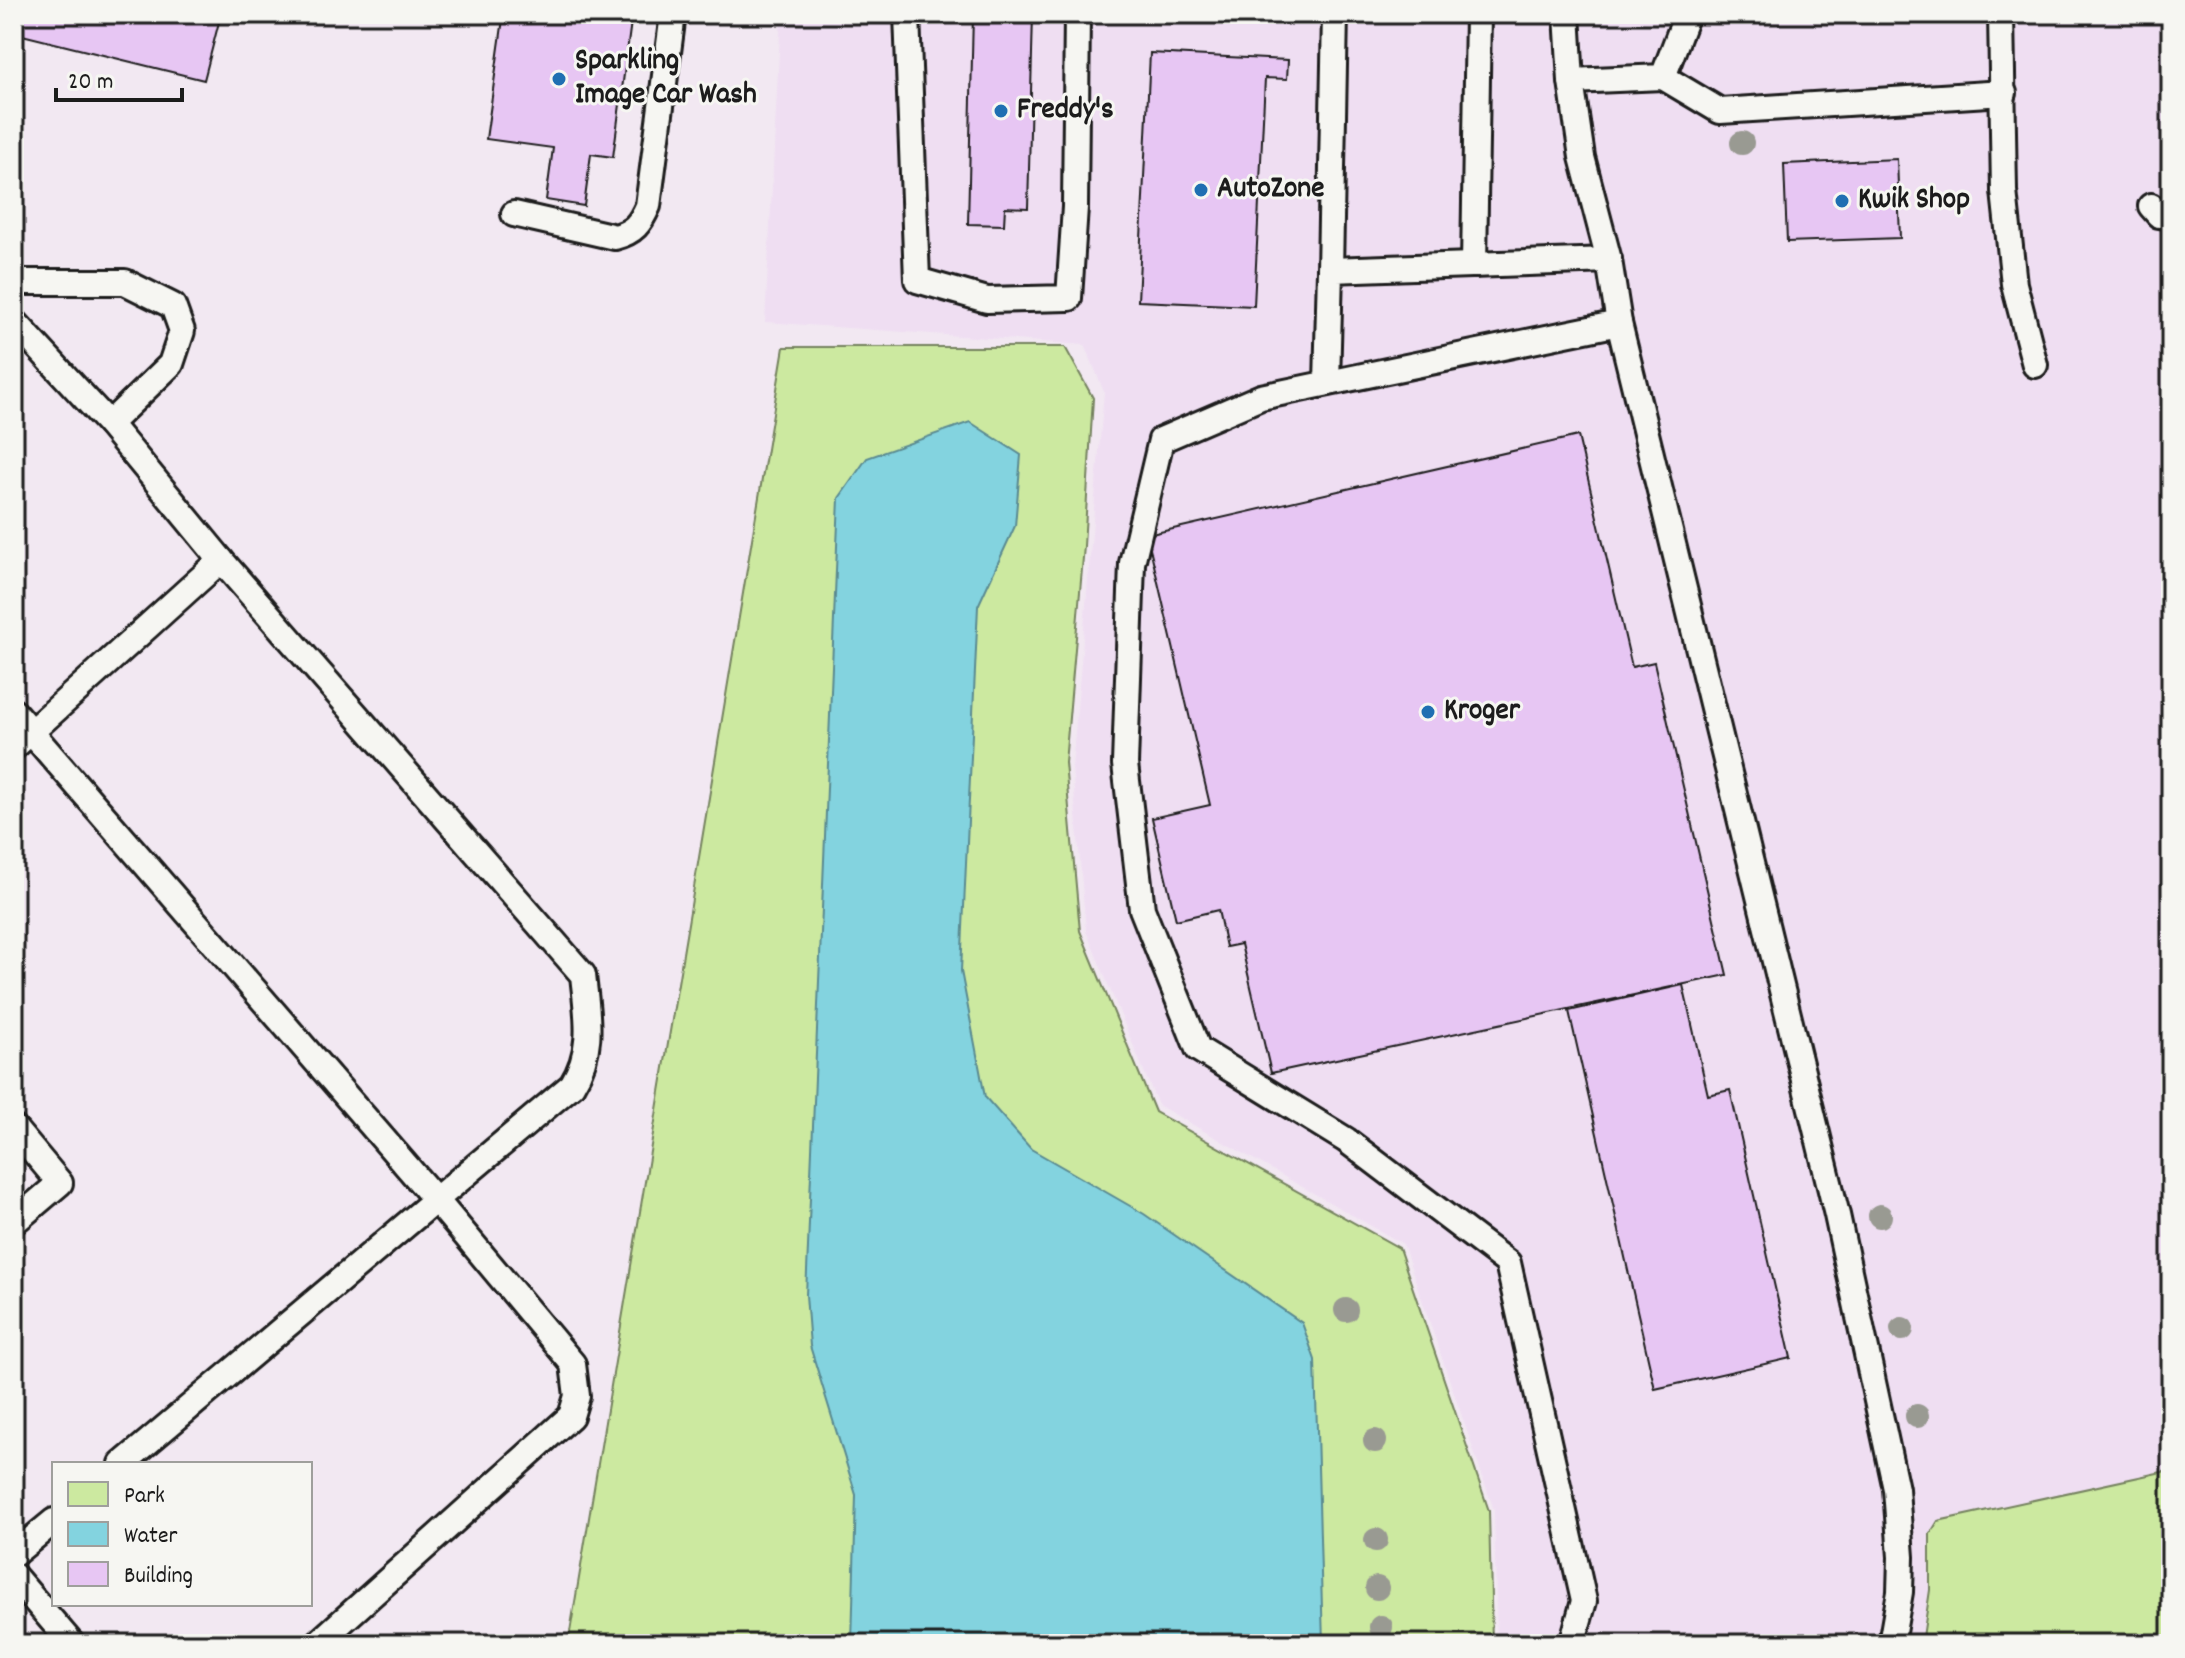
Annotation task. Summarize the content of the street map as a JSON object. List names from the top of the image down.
{
  "places": [
    "Sparkling Image Car Wash",
    "Freddy's",
    "AutoZone",
    "Kwik Shop",
    "Kroger"
  ],
  "legend": ["Park", "Water", "Building"],
  "scale_bar": "20 m"
}
